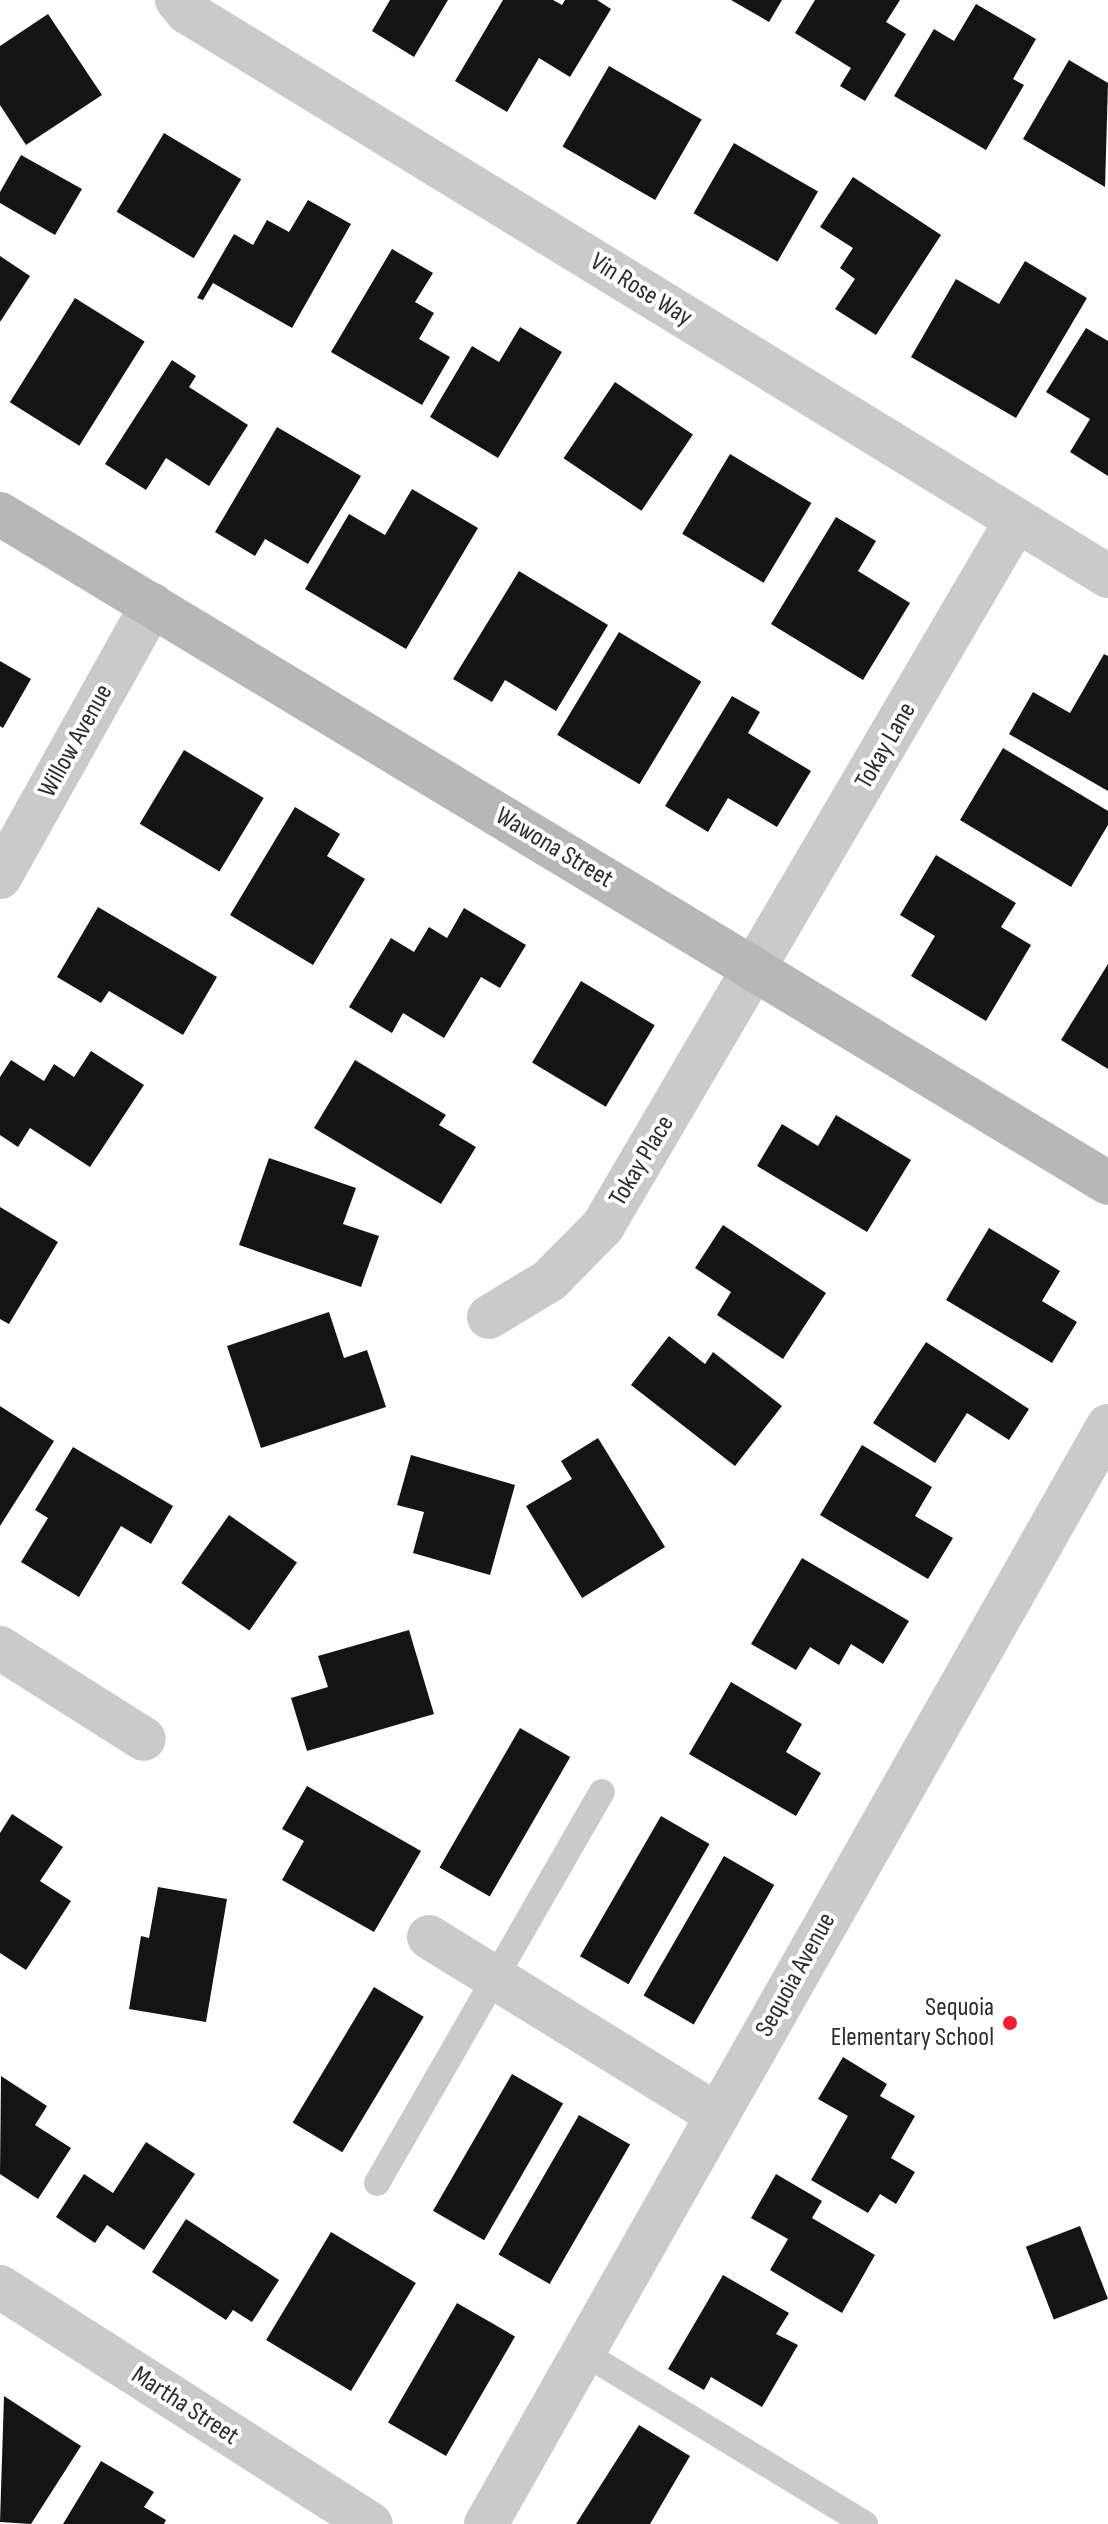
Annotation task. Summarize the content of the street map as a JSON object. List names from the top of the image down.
{
  "streets": {
    "street": [
      "Vin Rose Way",
      "Willow Avenue",
      "Tokay Lane",
      "Wawona Street",
      "Tokay Place",
      "Sequoia Avenue",
      "Martha Street"
    ]
  },
  "crossings": [
    ["Vin Rose Way", "Tokay Lane"],
    ["Willow Avenue", "Wawona Street"],
    ["Tokay Lane", "Wawona Street"],
    ["Tokay Lane", "Tokay Place"],
    ["Wawona Street", "Tokay Place"]
  ],
  "places": ["Sequoia Elementary School"]
}
